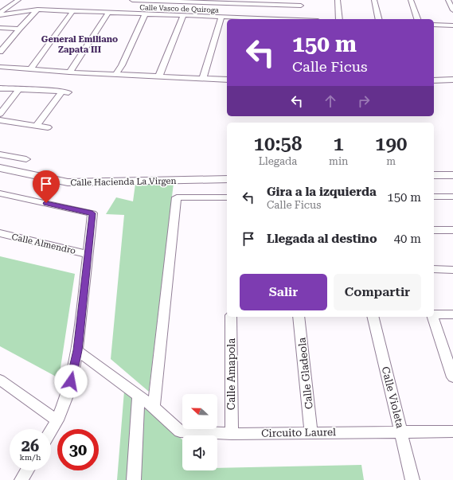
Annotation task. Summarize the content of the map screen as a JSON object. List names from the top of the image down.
{
  "streets": {
    "street": [
      "Calle Vasco de Quiroga",
      "Calle Hacienda La Virgen",
      "Calle Almendro",
      "Calle Gladeola",
      "Calle Amapola",
      "Calle Violeta",
      "Circuito Laurel"
    ]
  },
  "crossings": [
    ["Calle Gladeola", "Circuito Laurel"],
    ["Calle Amapola", "Circuito Laurel"],
    ["Calle Violeta", "Circuito Laurel"]
  ],
  "districts": ["General Emiliano Zapata III"],
  "north": "left",
  "page": {
    "turn": ["150 m", "Calle Ficus"],
    "eta": [
      "10:58",
      "Llegada",
      "1",
      "min",
      "190",
      "m"
    ],
    "list": [
      {
        "name": "Gira a la izquierda",
        "note": "Calle Ficus",
        "value": "150 m"
      },
      {
        "name": "Llegada al destino",
        "value": "40 m"
      }
    ],
    "buttons": ["Salir", "Compartir"],
    "speed": "26 km/h",
    "limit": "30"
  }
}
